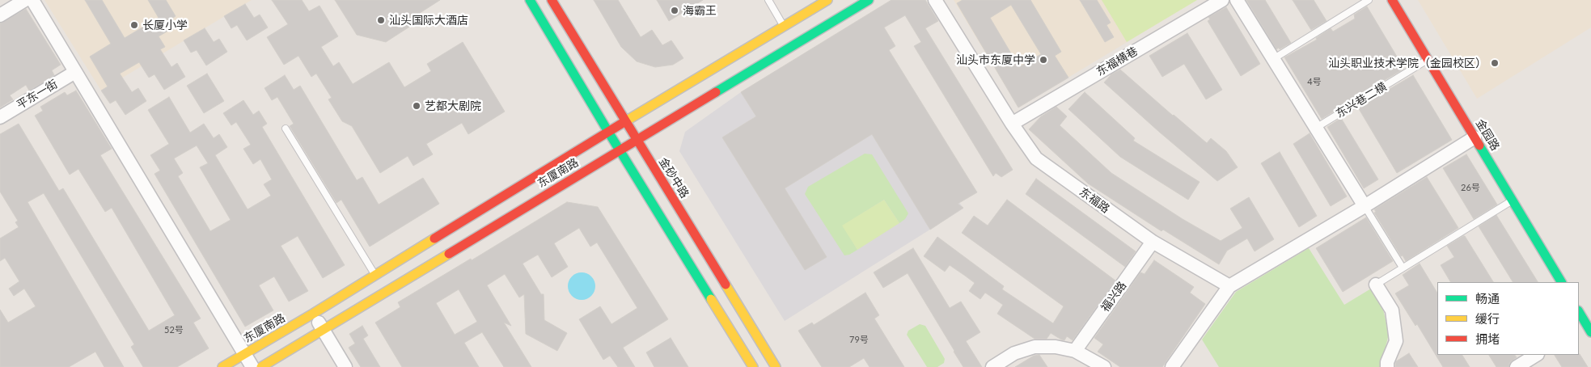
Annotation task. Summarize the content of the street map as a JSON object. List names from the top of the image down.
{
  "streets": {
    "street": [
      "东福横巷",
      "平东一街",
      "金园路",
      "东厦南路",
      "金砂中路",
      "东福路",
      "福兴路"
    ],
    "lane": ["东兴巷二横"]
  },
  "crossings": [
    ["东福横巷", "东福路"],
    ["东兴巷二横", "金园路"],
    ["东厦南路", "金砂中路"],
    ["东福路", "福兴路"]
  ],
  "places": [
    "海霸王",
    "汕头国际大酒店",
    "长厦小学",
    "汕头市东厦中学",
    "汕头职业技术学院（金园校区）",
    "艺都大剧院"
  ],
  "house_numbers": [
    "4号",
    "26号",
    "52号",
    "79号"
  ],
  "legend": ["畅通", "缓行", "拥堵"]
}
